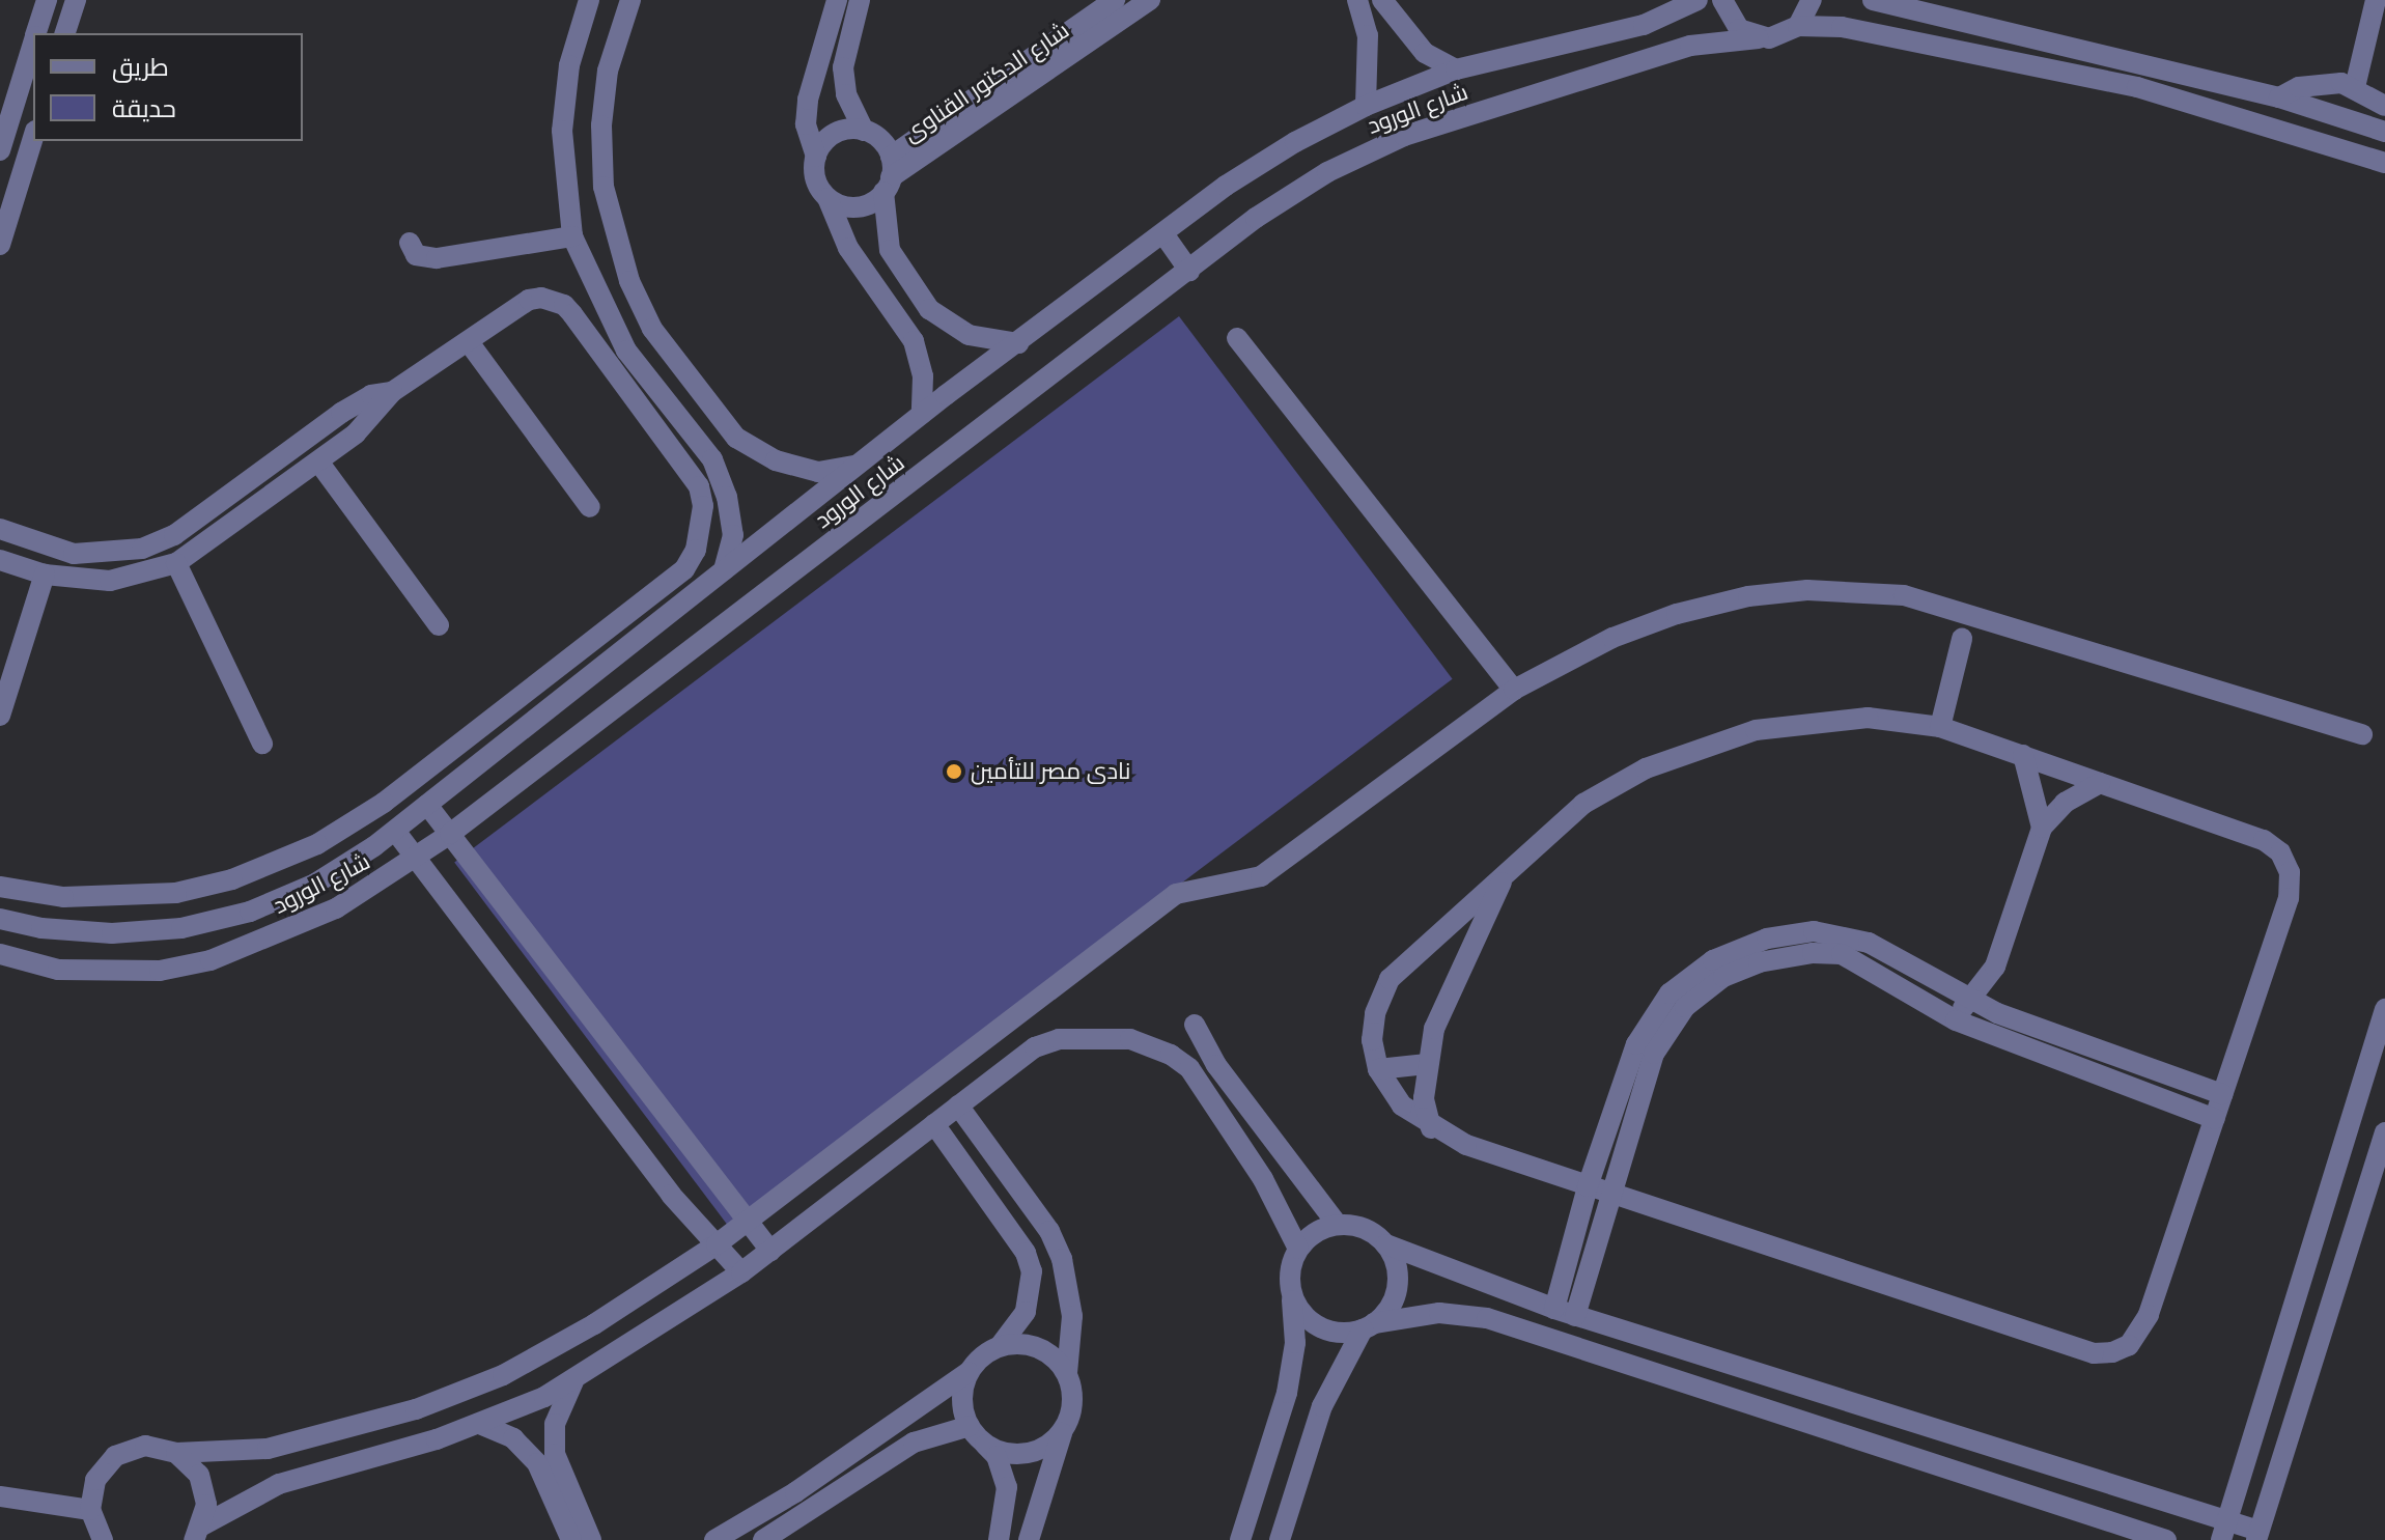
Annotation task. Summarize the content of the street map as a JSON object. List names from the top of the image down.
{
  "streets": {
    "street": ["شارع الدكتور القناوى", "شارع الورود"]
  },
  "places": ["نادى مصر للتأمين"],
  "legend": ["طريق", "حديقة"]
}
